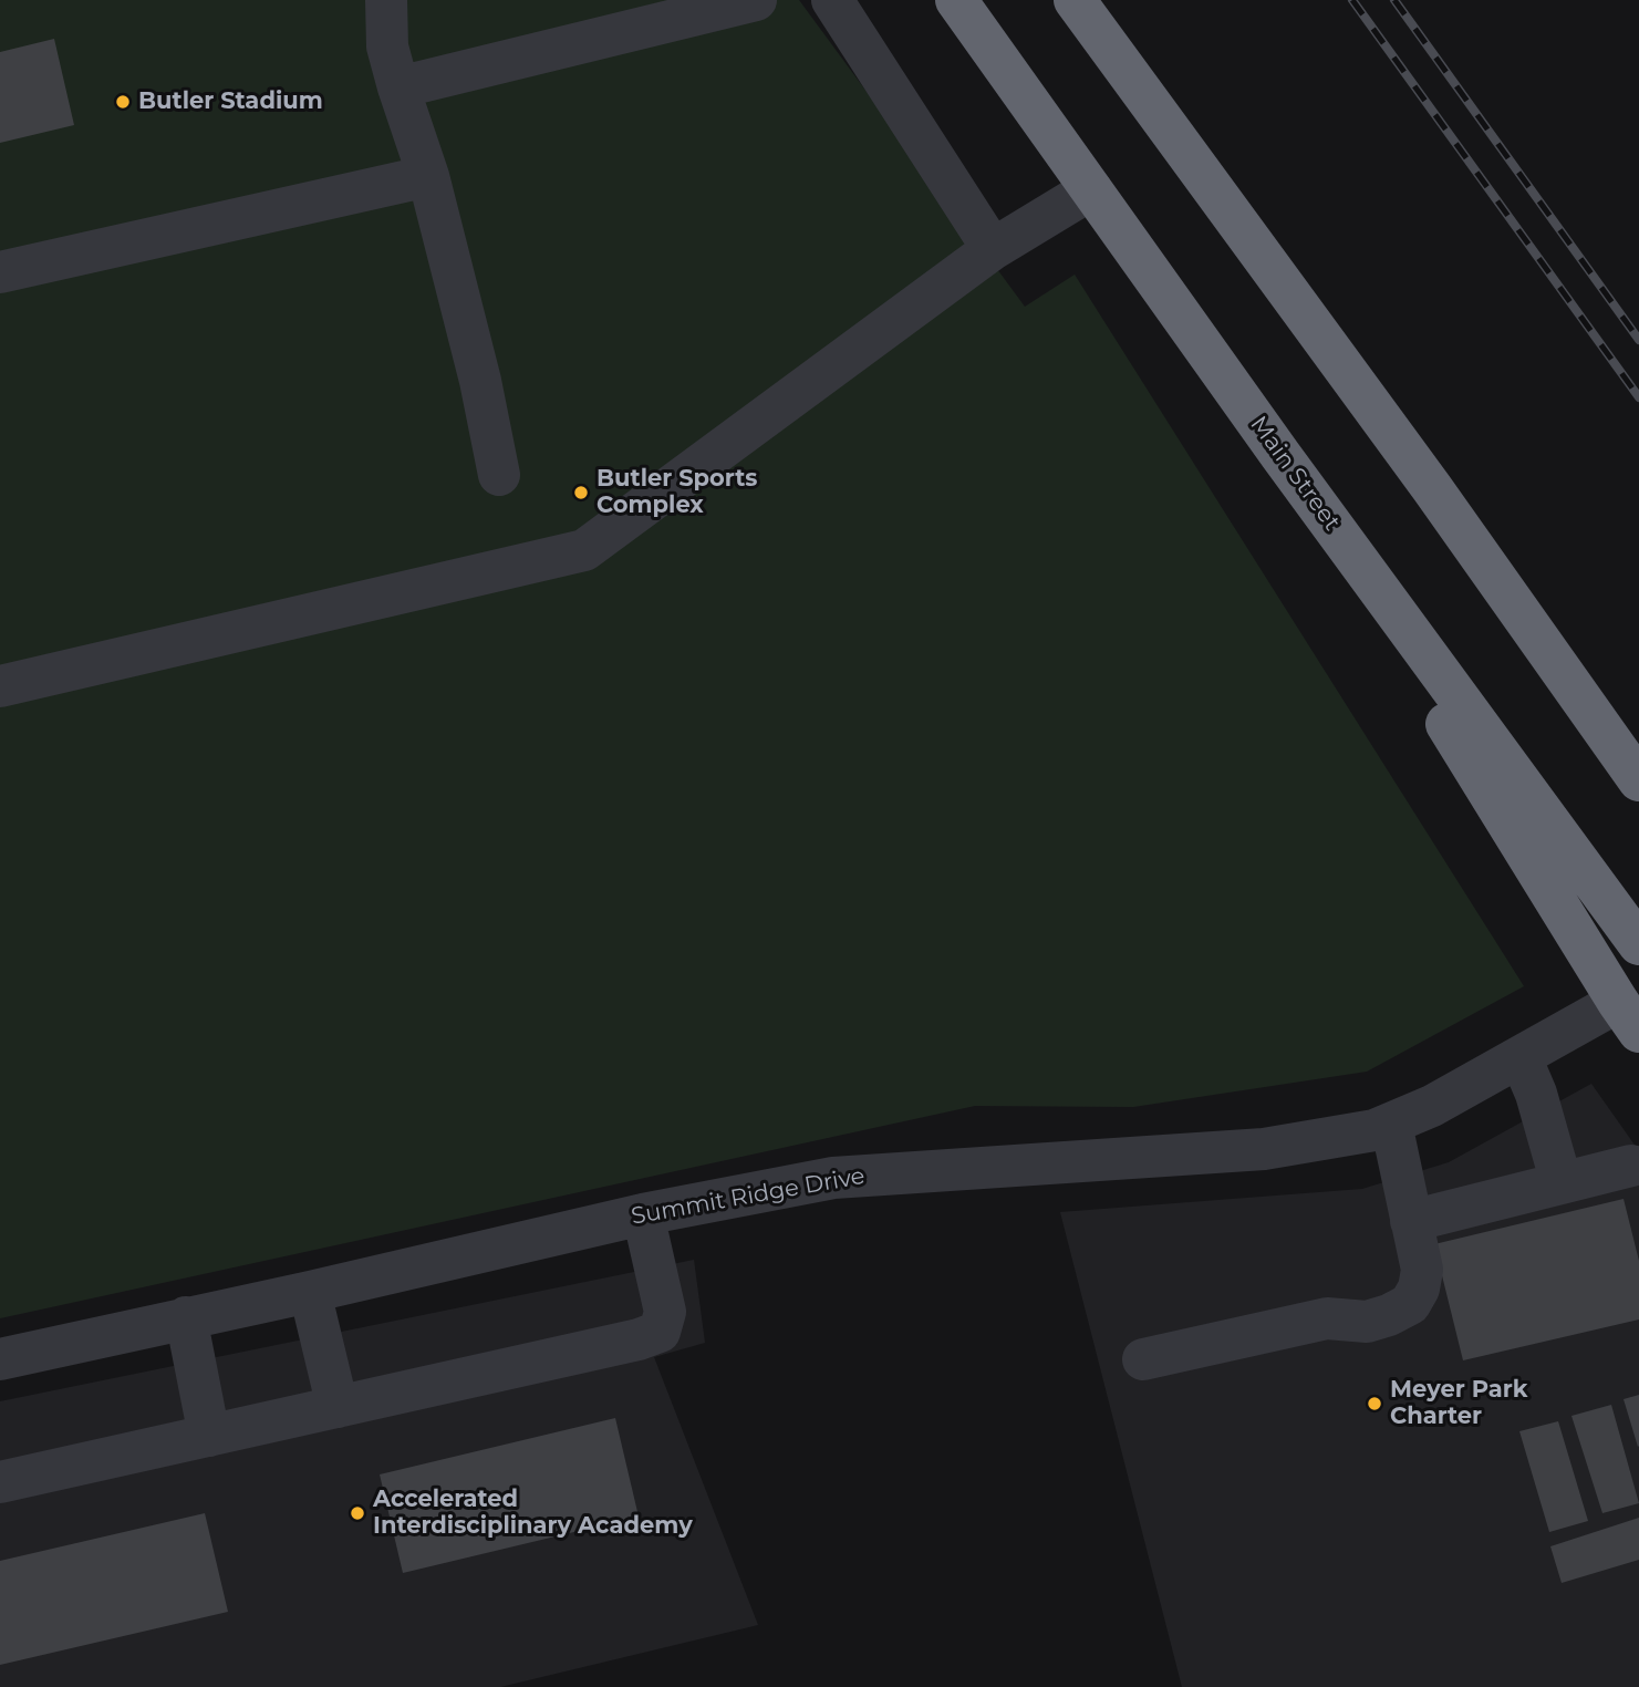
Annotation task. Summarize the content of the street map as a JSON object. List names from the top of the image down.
{
  "streets": {
    "highway": ["Main Street"],
    "street": ["Summit Ridge Drive"]
  },
  "places": [
    "Butler Stadium",
    "Butler Sports Complex",
    "Meyer Park Charter",
    "Accelerated Interdisciplinary Academy"
  ]
}
